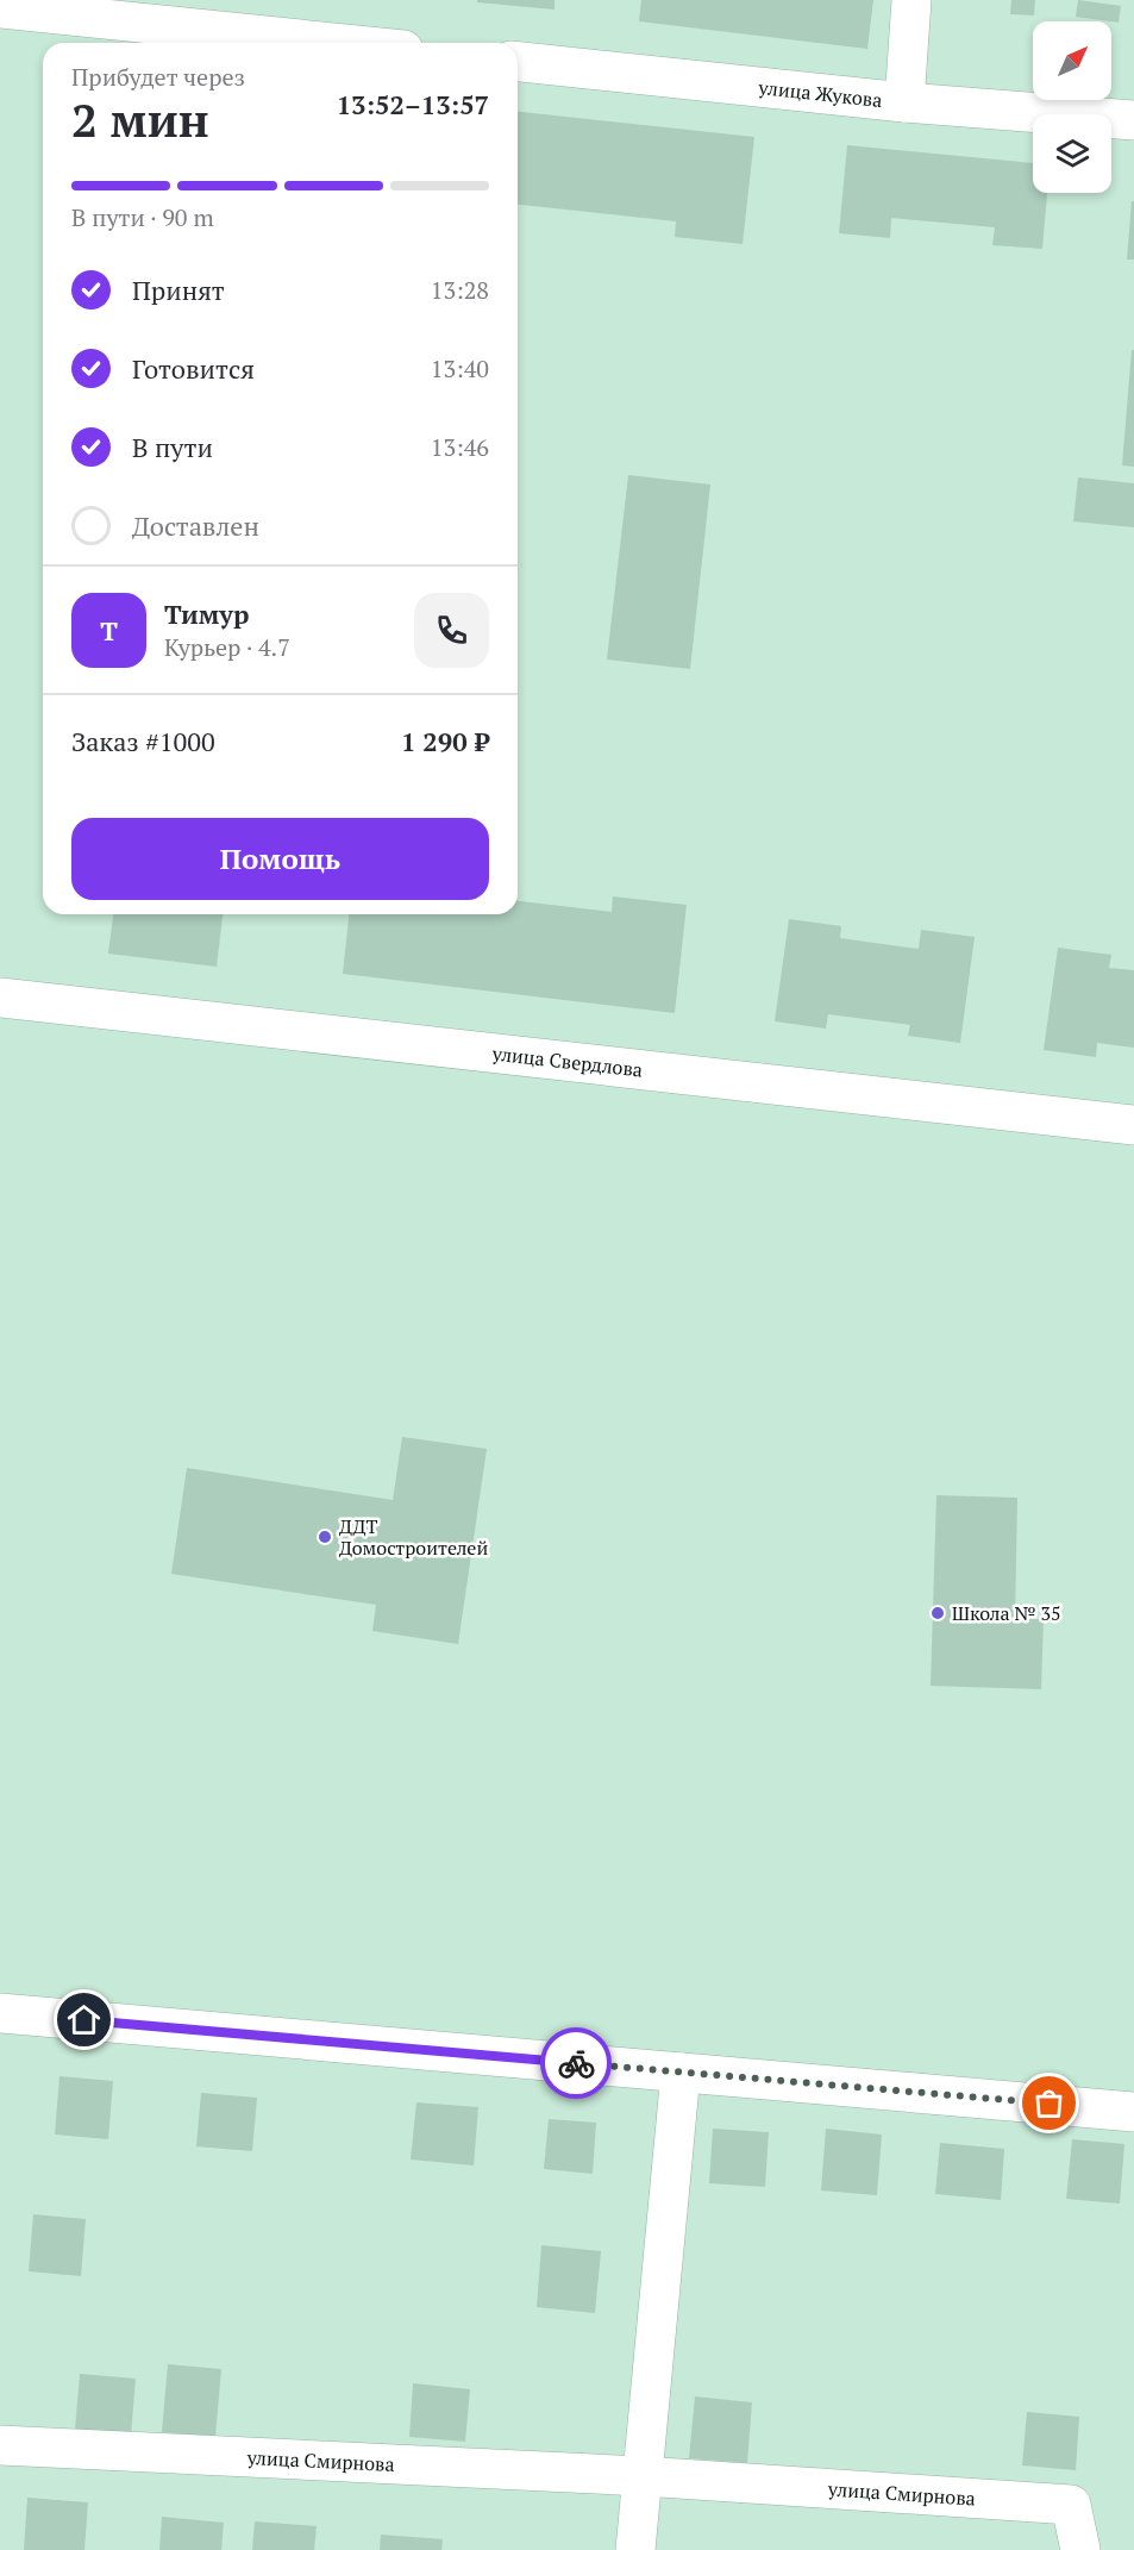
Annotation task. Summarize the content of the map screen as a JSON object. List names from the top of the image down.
{
  "streets": {
    "street": ["улица Жукова", "улица Свердлова", "улица Смирнова"]
  },
  "places": ["ДДТ Домостроителей", "Школа № 35"],
  "north": "top right",
  "page": {
    "heading": ["2 мин", "Прибудет через", "13:52–13:57"],
    "panel": [
      "Тимур",
      "Курьер · 4.7",
      "Заказ #1000",
      "1 290 ₽"
    ],
    "bar": "В пути · 90 m",
    "list": [
      ["Принят", "13:28"],
      ["Готовится", "13:40"],
      ["В пути", "13:46"],
      "Доставлен"
    ],
    "round": "Т",
    "buttons": "Помощь"
  }
}
